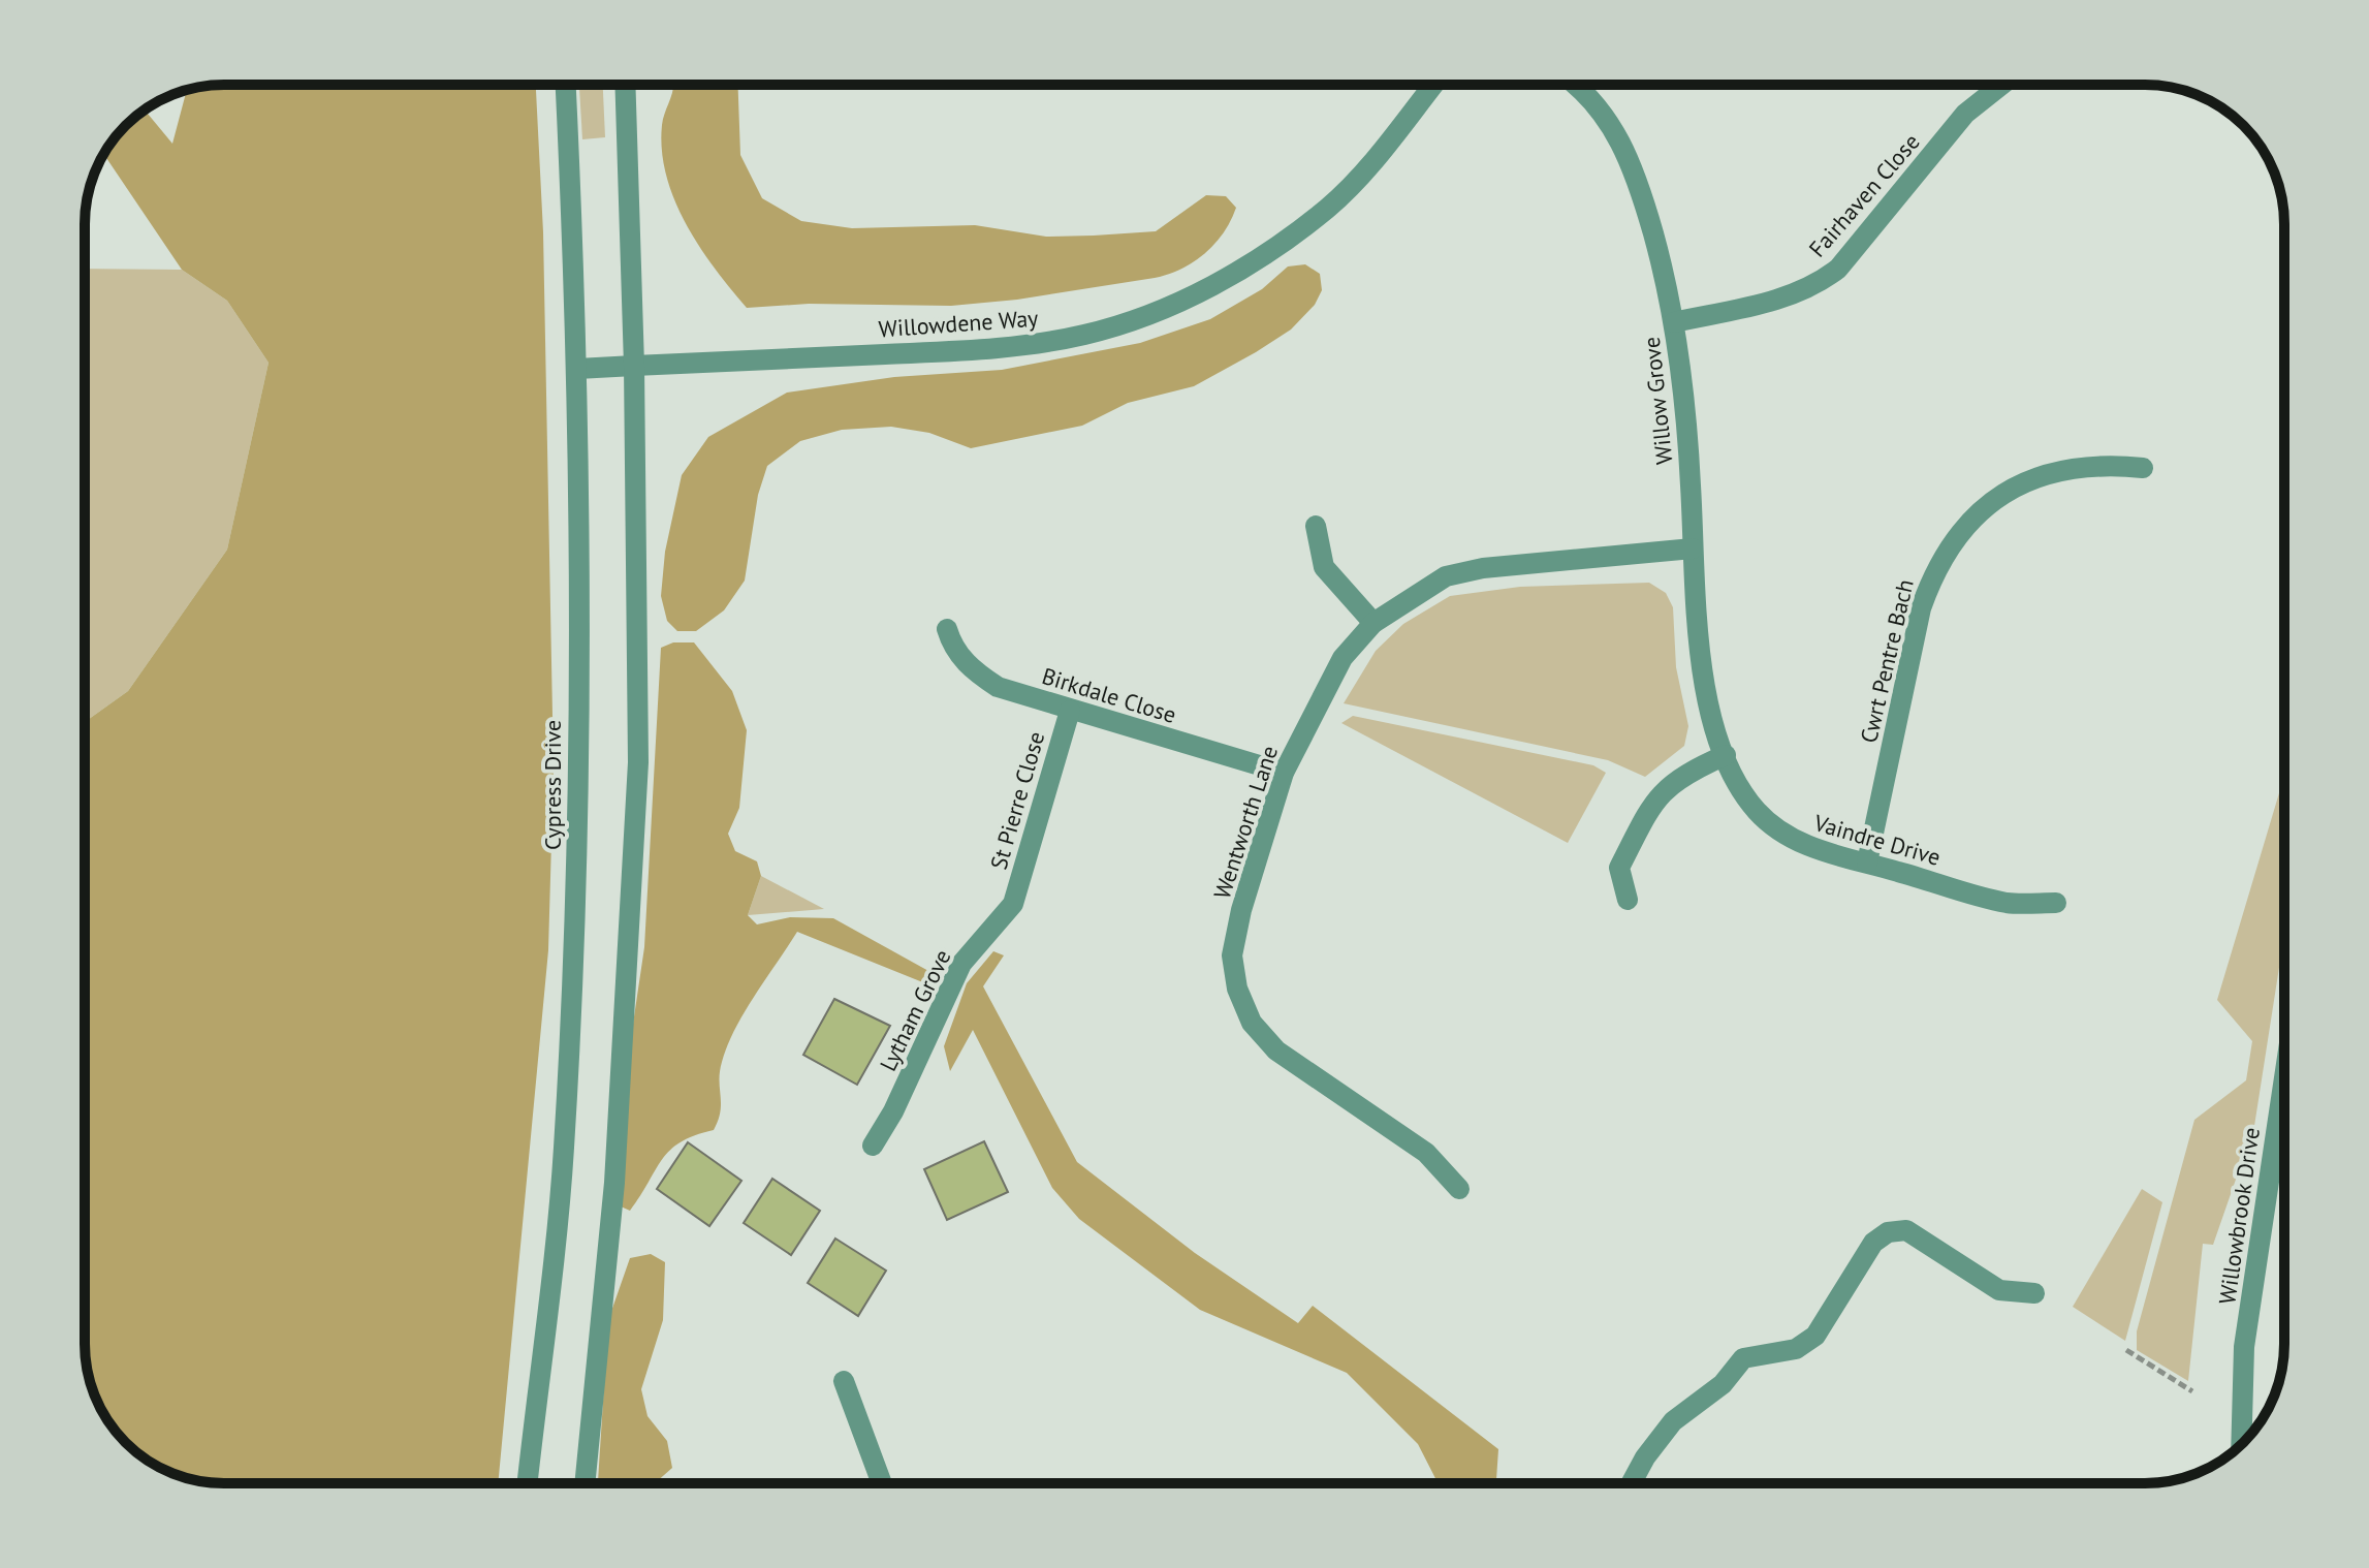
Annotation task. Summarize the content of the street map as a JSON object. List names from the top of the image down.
{
  "streets": {
    "street": [
      "Fairhaven Close",
      "Willowdene Way",
      "Willow Grove",
      "Cwrt Pentre Bach",
      "Birkdale Close",
      "Cypress Drive",
      "St Pierre Close",
      "Wentworth Lane",
      "Vaindre Drive",
      "Lytham Grove",
      "Willowbrook Drive"
    ]
  },
  "crossings": [
    ["Fairhaven Close", "Willow Grove"],
    ["Willowdene Way", "Cypress Drive"],
    ["Willow Grove", "Wentworth Lane"],
    ["Willow Grove", "Vaindre Drive"],
    ["Cwrt Pentre Bach", "Vaindre Drive"],
    ["Birkdale Close", "St Pierre Close"],
    ["Birkdale Close", "Wentworth Lane"],
    ["St Pierre Close", "Lytham Grove"]
  ]
}
